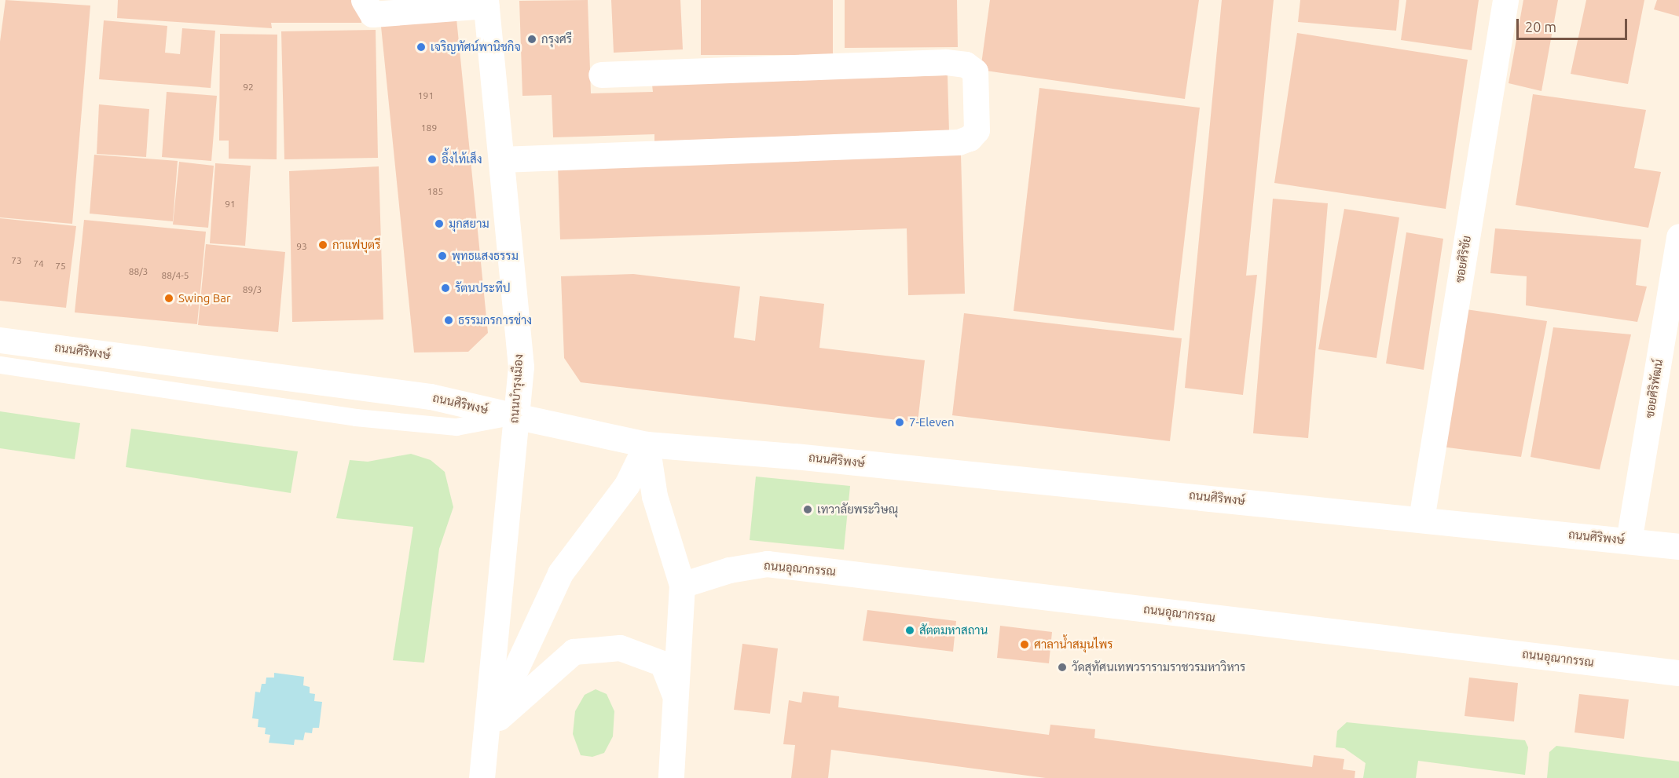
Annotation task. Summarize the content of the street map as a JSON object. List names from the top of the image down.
{
  "streets": {
    "street": [
      "ซอยศิริชัย",
      "ถนนศิริพงษ์",
      "ถนนบำรุงเมือง",
      "ซอยศิริพัฒน์",
      "ถนนอุณากรรณ"
    ]
  },
  "crossings": [
    ["ซอยศิริชัย", "ถนนศิริพงษ์"],
    ["ถนนศิริพงษ์", "ถนนบำรุงเมือง"],
    ["ถนนศิริพงษ์", "ซอยศิริพัฒน์"]
  ],
  "places": [
    "กรุงศรี",
    "เจริญทัศน์พานิชกิจ",
    "อึ้งไท้เส็ง",
    "มุกสยาม",
    "กาแฟบุตรี",
    "พุทธแสงธรรม",
    "รัตนประทีป",
    "Swing Bar",
    "ธรรมกรการช่าง",
    "7-Eleven",
    "เทวาลัยพระวิษณุ",
    "สัตตมหาสถาน",
    "ศาลาน้ำสมุนไพร",
    "วัดสุทัศนเทพวรารามราชวรมหาวิหาร"
  ],
  "house_numbers": [
    "92",
    "191",
    "189",
    "185",
    "91",
    "93",
    "73",
    "74",
    "75",
    "88/3",
    "88/4-5",
    "89/3"
  ],
  "scale_bar": "20 m"
}
